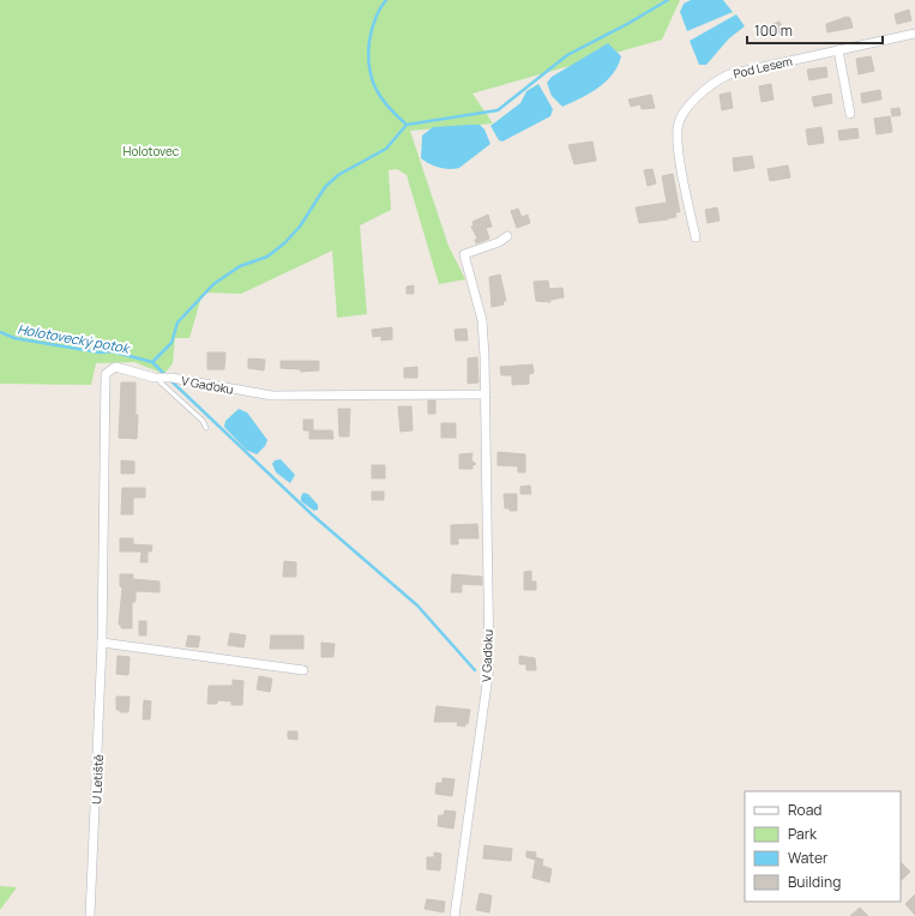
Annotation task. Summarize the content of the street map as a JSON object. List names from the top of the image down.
{
  "streets": {
    "street": ["Pod Lesem", "V Gaďoku", "U Letiště"]
  },
  "crossings": [
    ["V Gaďoku", "U Letiště"]
  ],
  "water": ["Holotovecký potok"],
  "parks": ["Holotovec"],
  "legend": [
    "Road",
    "Park",
    "Water",
    "Building"
  ],
  "scale_bar": "100 m"
}
